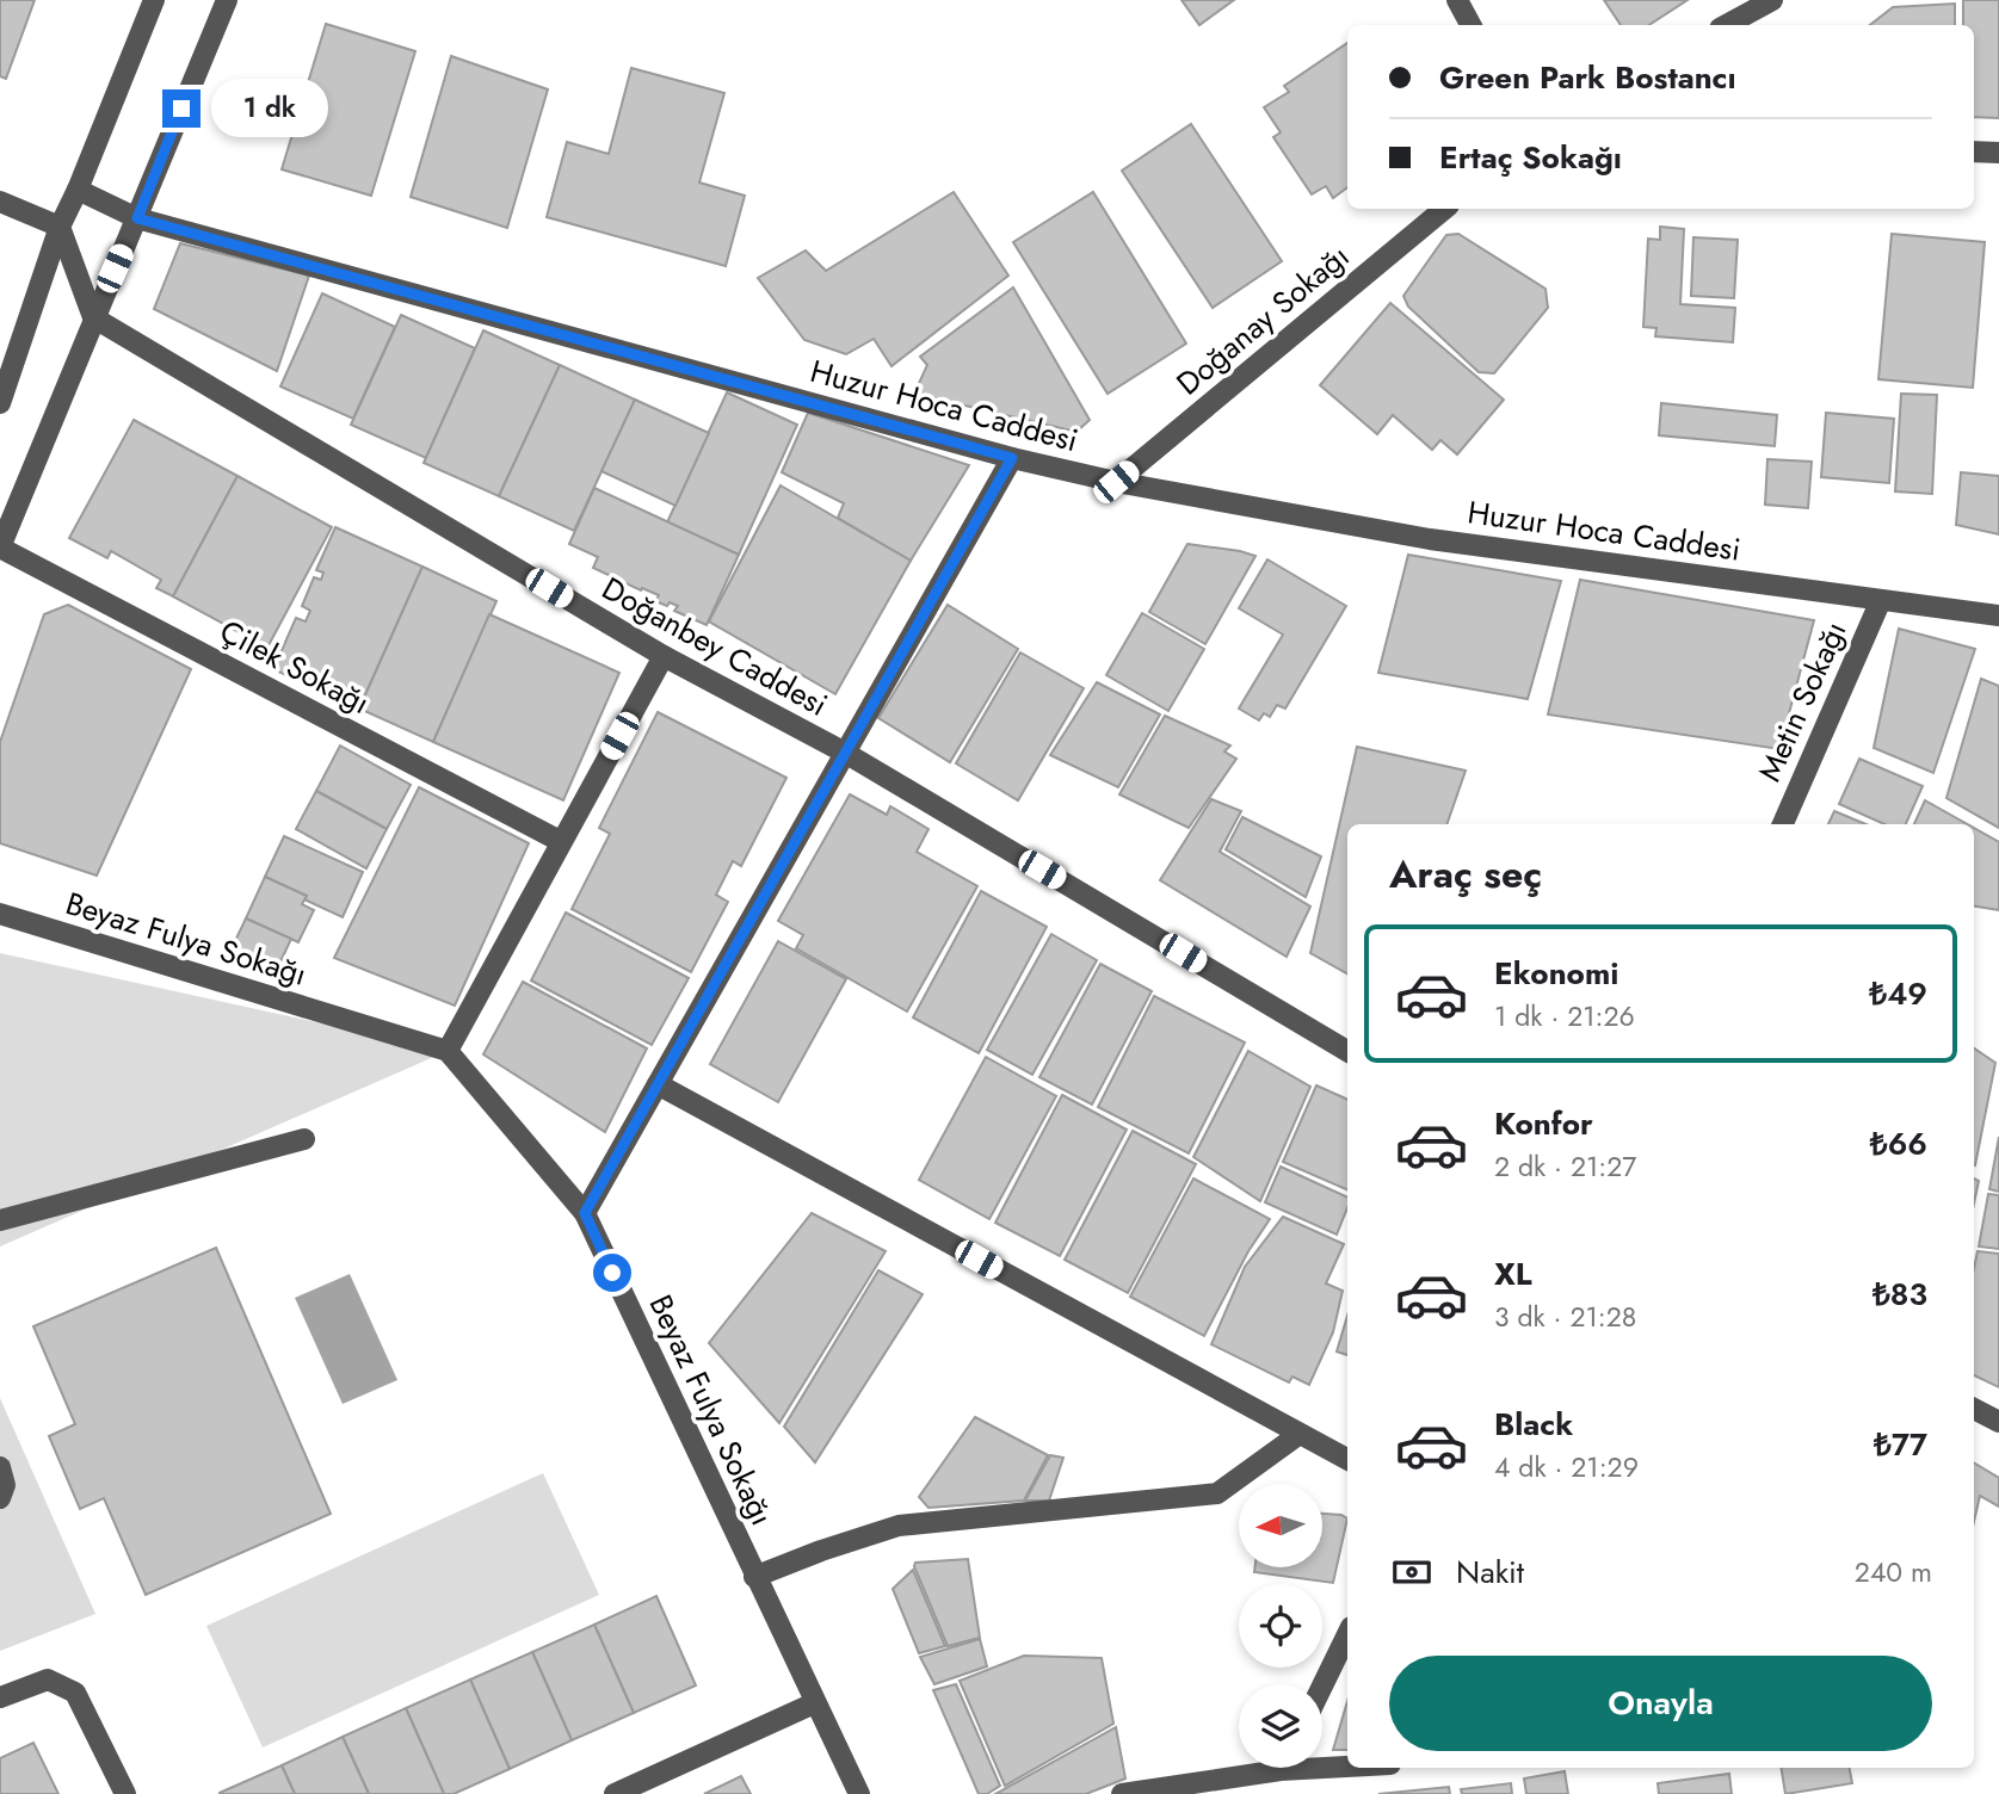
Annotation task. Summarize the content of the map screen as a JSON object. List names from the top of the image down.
{
  "streets": {
    "street": [
      "Doğanay Sokağı",
      "Huzur Hoca Caddesi",
      "Doğanbey Caddesi",
      "Çilek Sokağı",
      "Metin Sokağı",
      "Beyaz Fulya Sokağı"
    ]
  },
  "crossings": [
    ["Doğanay Sokağı", "Huzur Hoca Caddesi"],
    ["Huzur Hoca Caddesi", "Metin Sokağı"]
  ],
  "north": "left",
  "page": {
    "banner": ["Green Park Bostancı", "Ertaç Sokağı"],
    "bubble": "1 dk",
    "heading": "Araç seç",
    "list": [
      {
        "name": "Ekonomi",
        "note": "1 dk · 21:26",
        "value": "₺49"
      },
      {
        "name": "Konfor",
        "note": "2 dk · 21:27",
        "value": "₺66"
      },
      {
        "name": "XL",
        "note": "3 dk · 21:28",
        "value": "₺83"
      },
      {
        "name": "Black",
        "note": "4 dk · 21:29",
        "value": "₺77"
      }
    ],
    "pay": ["Nakit", "240 m"],
    "buttons": "Onayla"
  }
}
